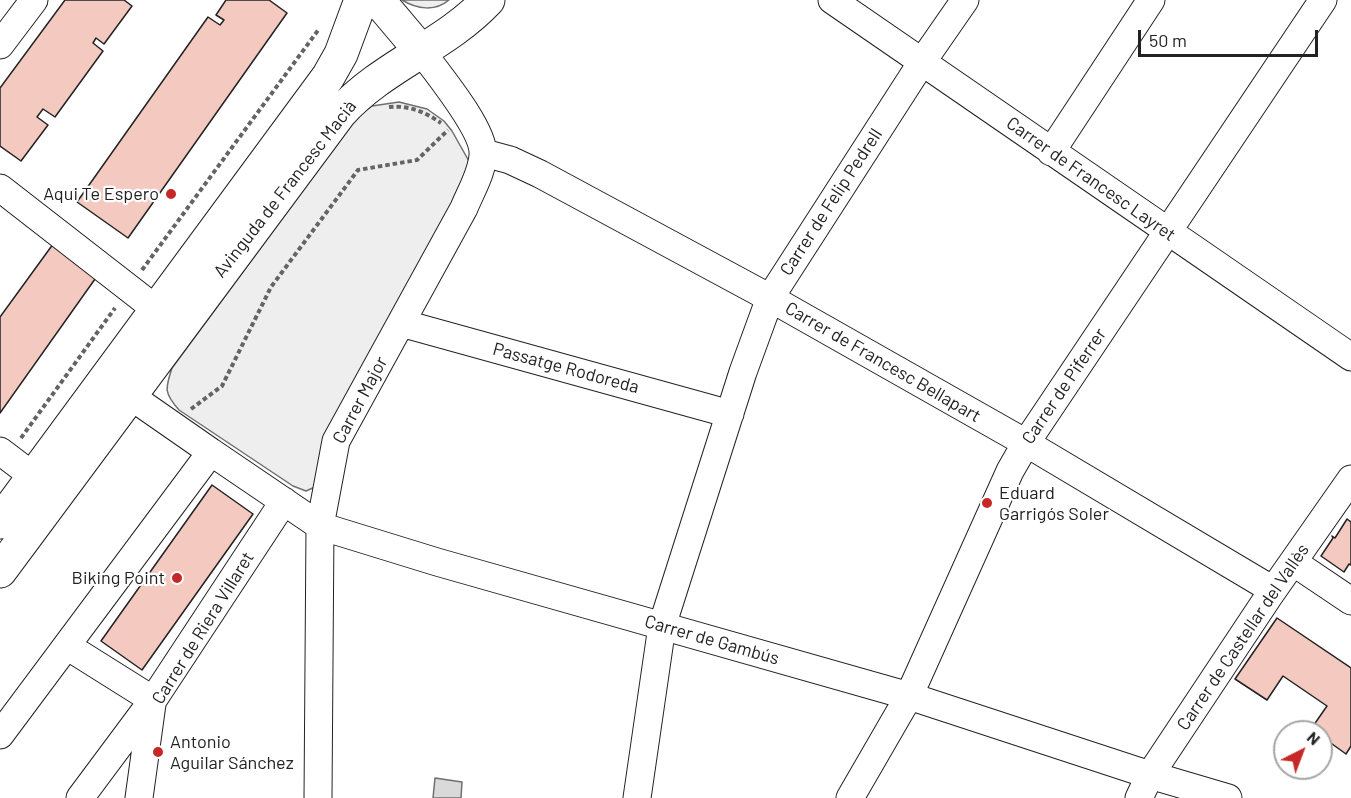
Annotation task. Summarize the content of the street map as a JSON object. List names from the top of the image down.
{
  "streets": {
    "main road": ["Avinguda de Francesc Macià"],
    "street": [
      "Carrer de Francesc Layret",
      "Carrer de Felip Pedrell",
      "Carrer de Francesc Bellapart",
      "Passatge Rodoreda",
      "Carrer de Piferrer",
      "Carrer Major",
      "Carrer de Riera Villaret",
      "Carrer de Castellar del Vallès",
      "Carrer de Gambús"
    ]
  },
  "crossings": [
    ["Carrer de Francesc Layret", "Carrer de Felip Pedrell"],
    ["Carrer de Francesc Layret", "Carrer de Piferrer"],
    ["Carrer de Felip Pedrell", "Carrer de Francesc Bellapart"],
    ["Carrer de Felip Pedrell", "Passatge Rodoreda"],
    ["Carrer de Felip Pedrell", "Carrer de Gambús"],
    ["Carrer de Francesc Bellapart", "Carrer de Piferrer"],
    ["Carrer de Francesc Bellapart", "Carrer Major"],
    ["Carrer de Francesc Bellapart", "Carrer de Castellar del Vallès"],
    ["Passatge Rodoreda", "Carrer Major"],
    ["Carrer de Piferrer", "Carrer de Gambús"],
    ["Carrer Major", "Carrer de Gambús"],
    ["Carrer de Riera Villaret", "Carrer de Gambús"],
    ["Carrer de Castellar del Vallès", "Carrer de Gambús"]
  ],
  "places": [
    "Aqui Te Espero",
    "Eduard Garrigós Soler",
    "Biking Point",
    "Antonio Aguilar Sánchez"
  ],
  "scale_bar": "50 m",
  "north": "top right"
}
